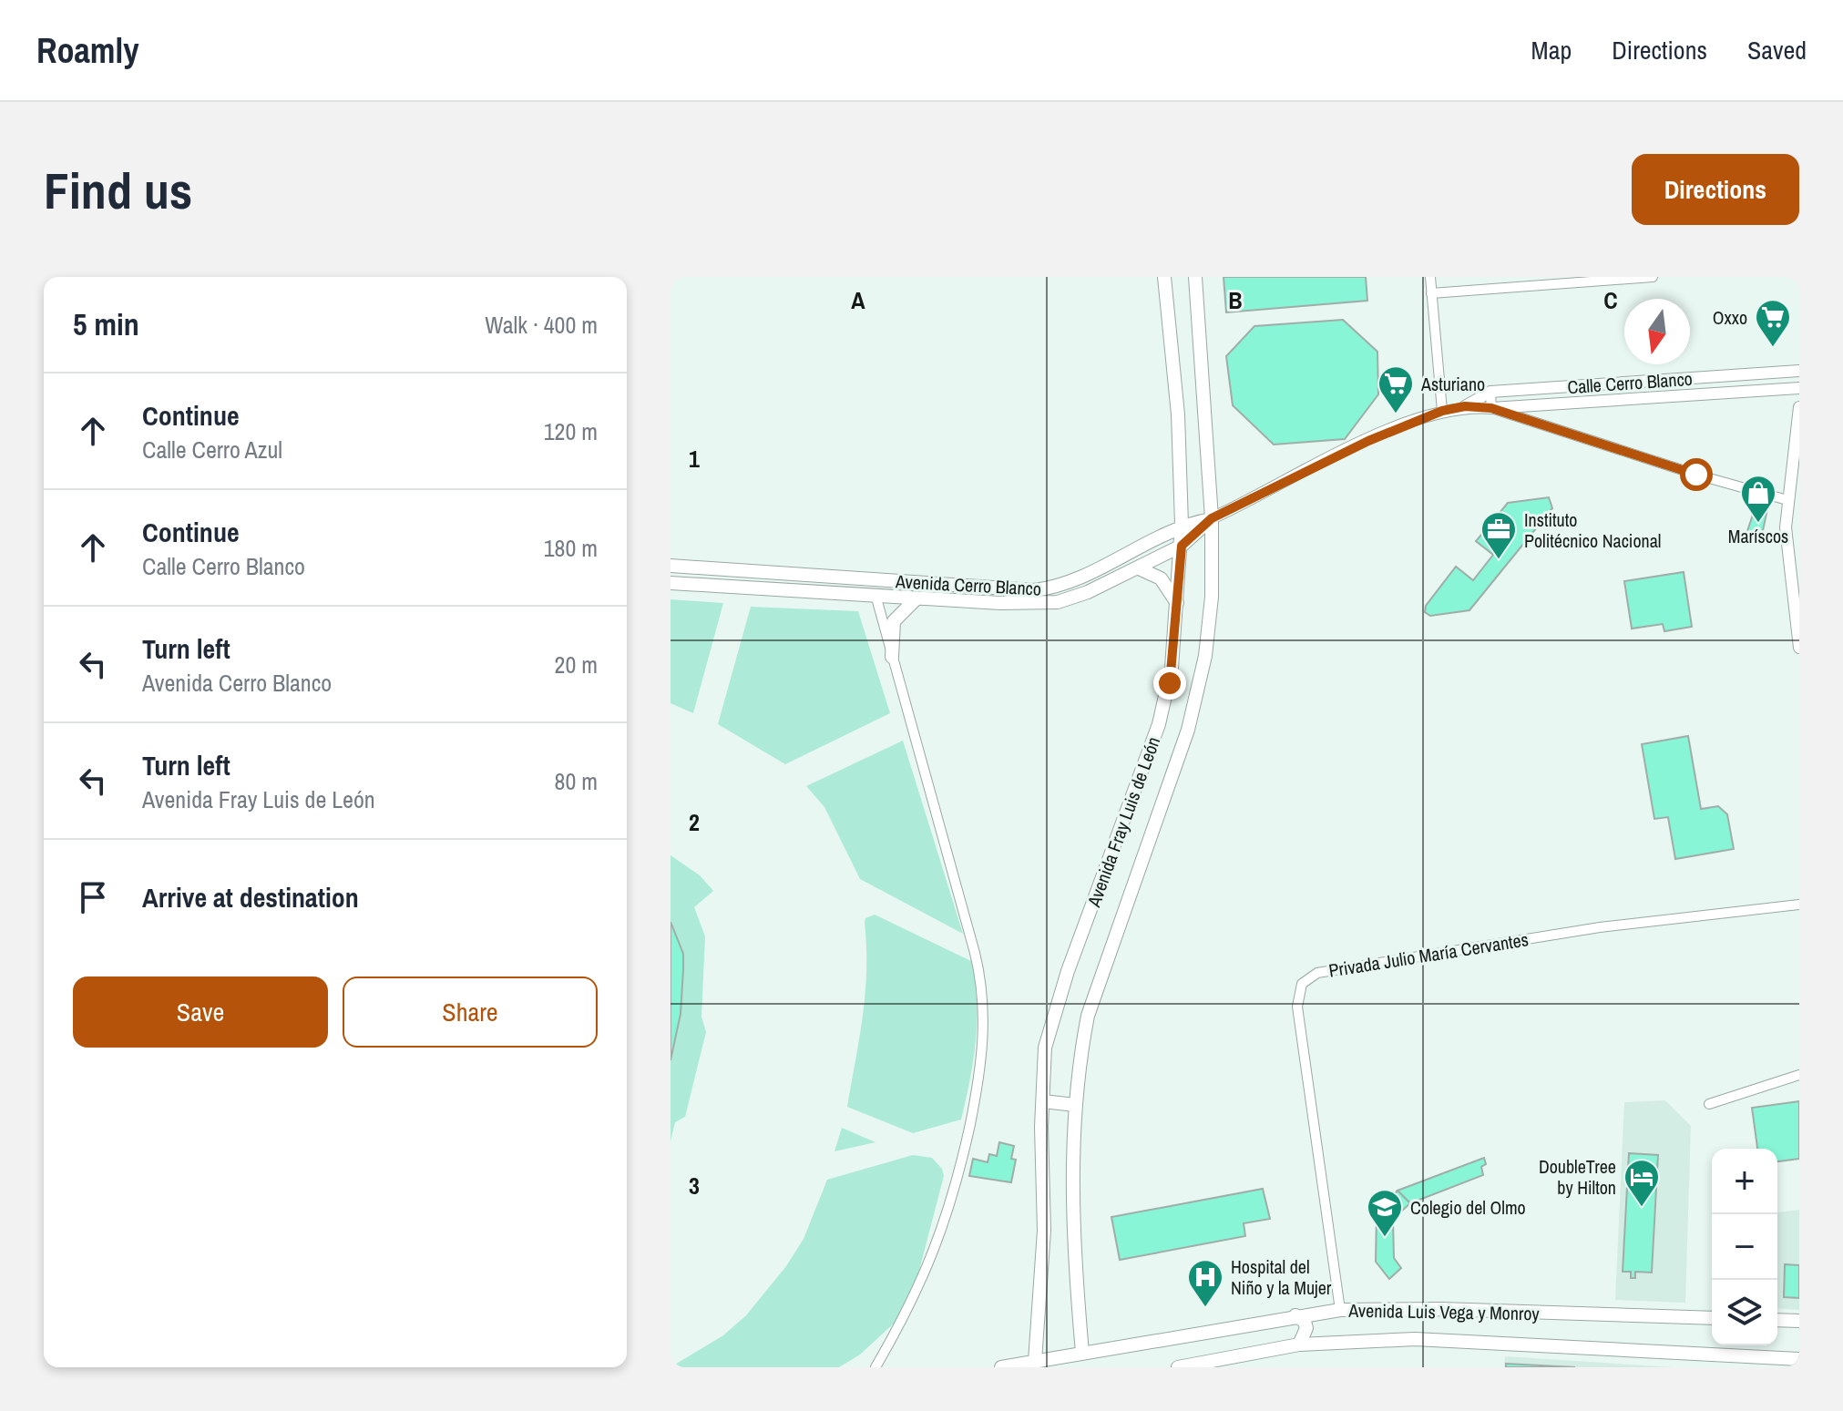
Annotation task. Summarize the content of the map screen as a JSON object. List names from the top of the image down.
{
  "streets": {
    "main road": ["Avenida Cerro Blanco", "Avenida Fray Luis de León", "Avenida Luis Vega y Monroy"],
    "street": ["Calle Cerro Blanco", "Privada Julio María Cervantes"]
  },
  "crossings": [
    ["Calle Cerro Blanco", "Avenida Cerro Blanco"],
    ["Calle Cerro Blanco", "Avenida Fray Luis de León"],
    ["Avenida Cerro Blanco", "Avenida Fray Luis de León"],
    ["Avenida Fray Luis de León", "Avenida Luis Vega y Monroy"],
    ["Privada Julio María Cervantes", "Avenida Luis Vega y Monroy"]
  ],
  "places": {
    "supermarket": ["Oxxo", "Asturiano"],
    "shop": ["Maríscos"],
    "office": ["Instituto Politécnico Nacional"],
    "hotel": ["DoubleTree by Hilton"],
    "school or university": ["Colegio del Olmo"],
    "hospital": ["Hospital del Niño y la Mujer"]
  },
  "north": "bottom",
  "page": {
    "header": "Roamly",
    "nav": ["Map", "Directions", "Saved"],
    "buttons": [
      "Directions",
      ["Save", "Share"]
    ],
    "title": "Find us",
    "heading": ["5 min", "Walk · 400 m"],
    "list": [
      ["Continue", "Calle Cerro Azul", "120 m"],
      ["Continue", "Calle Cerro Blanco", "180 m"],
      ["Turn left", "Avenida Cerro Blanco", "20 m"],
      ["Turn left", "Avenida Fray Luis de León", "80 m"],
      "Arrive at destination"
    ],
    "map_buttons": ["+", "−"]
  },
  "grid": {
    "columns": ["A", "B", "C"],
    "rows": ["1", "2", "3"]
  }
}
